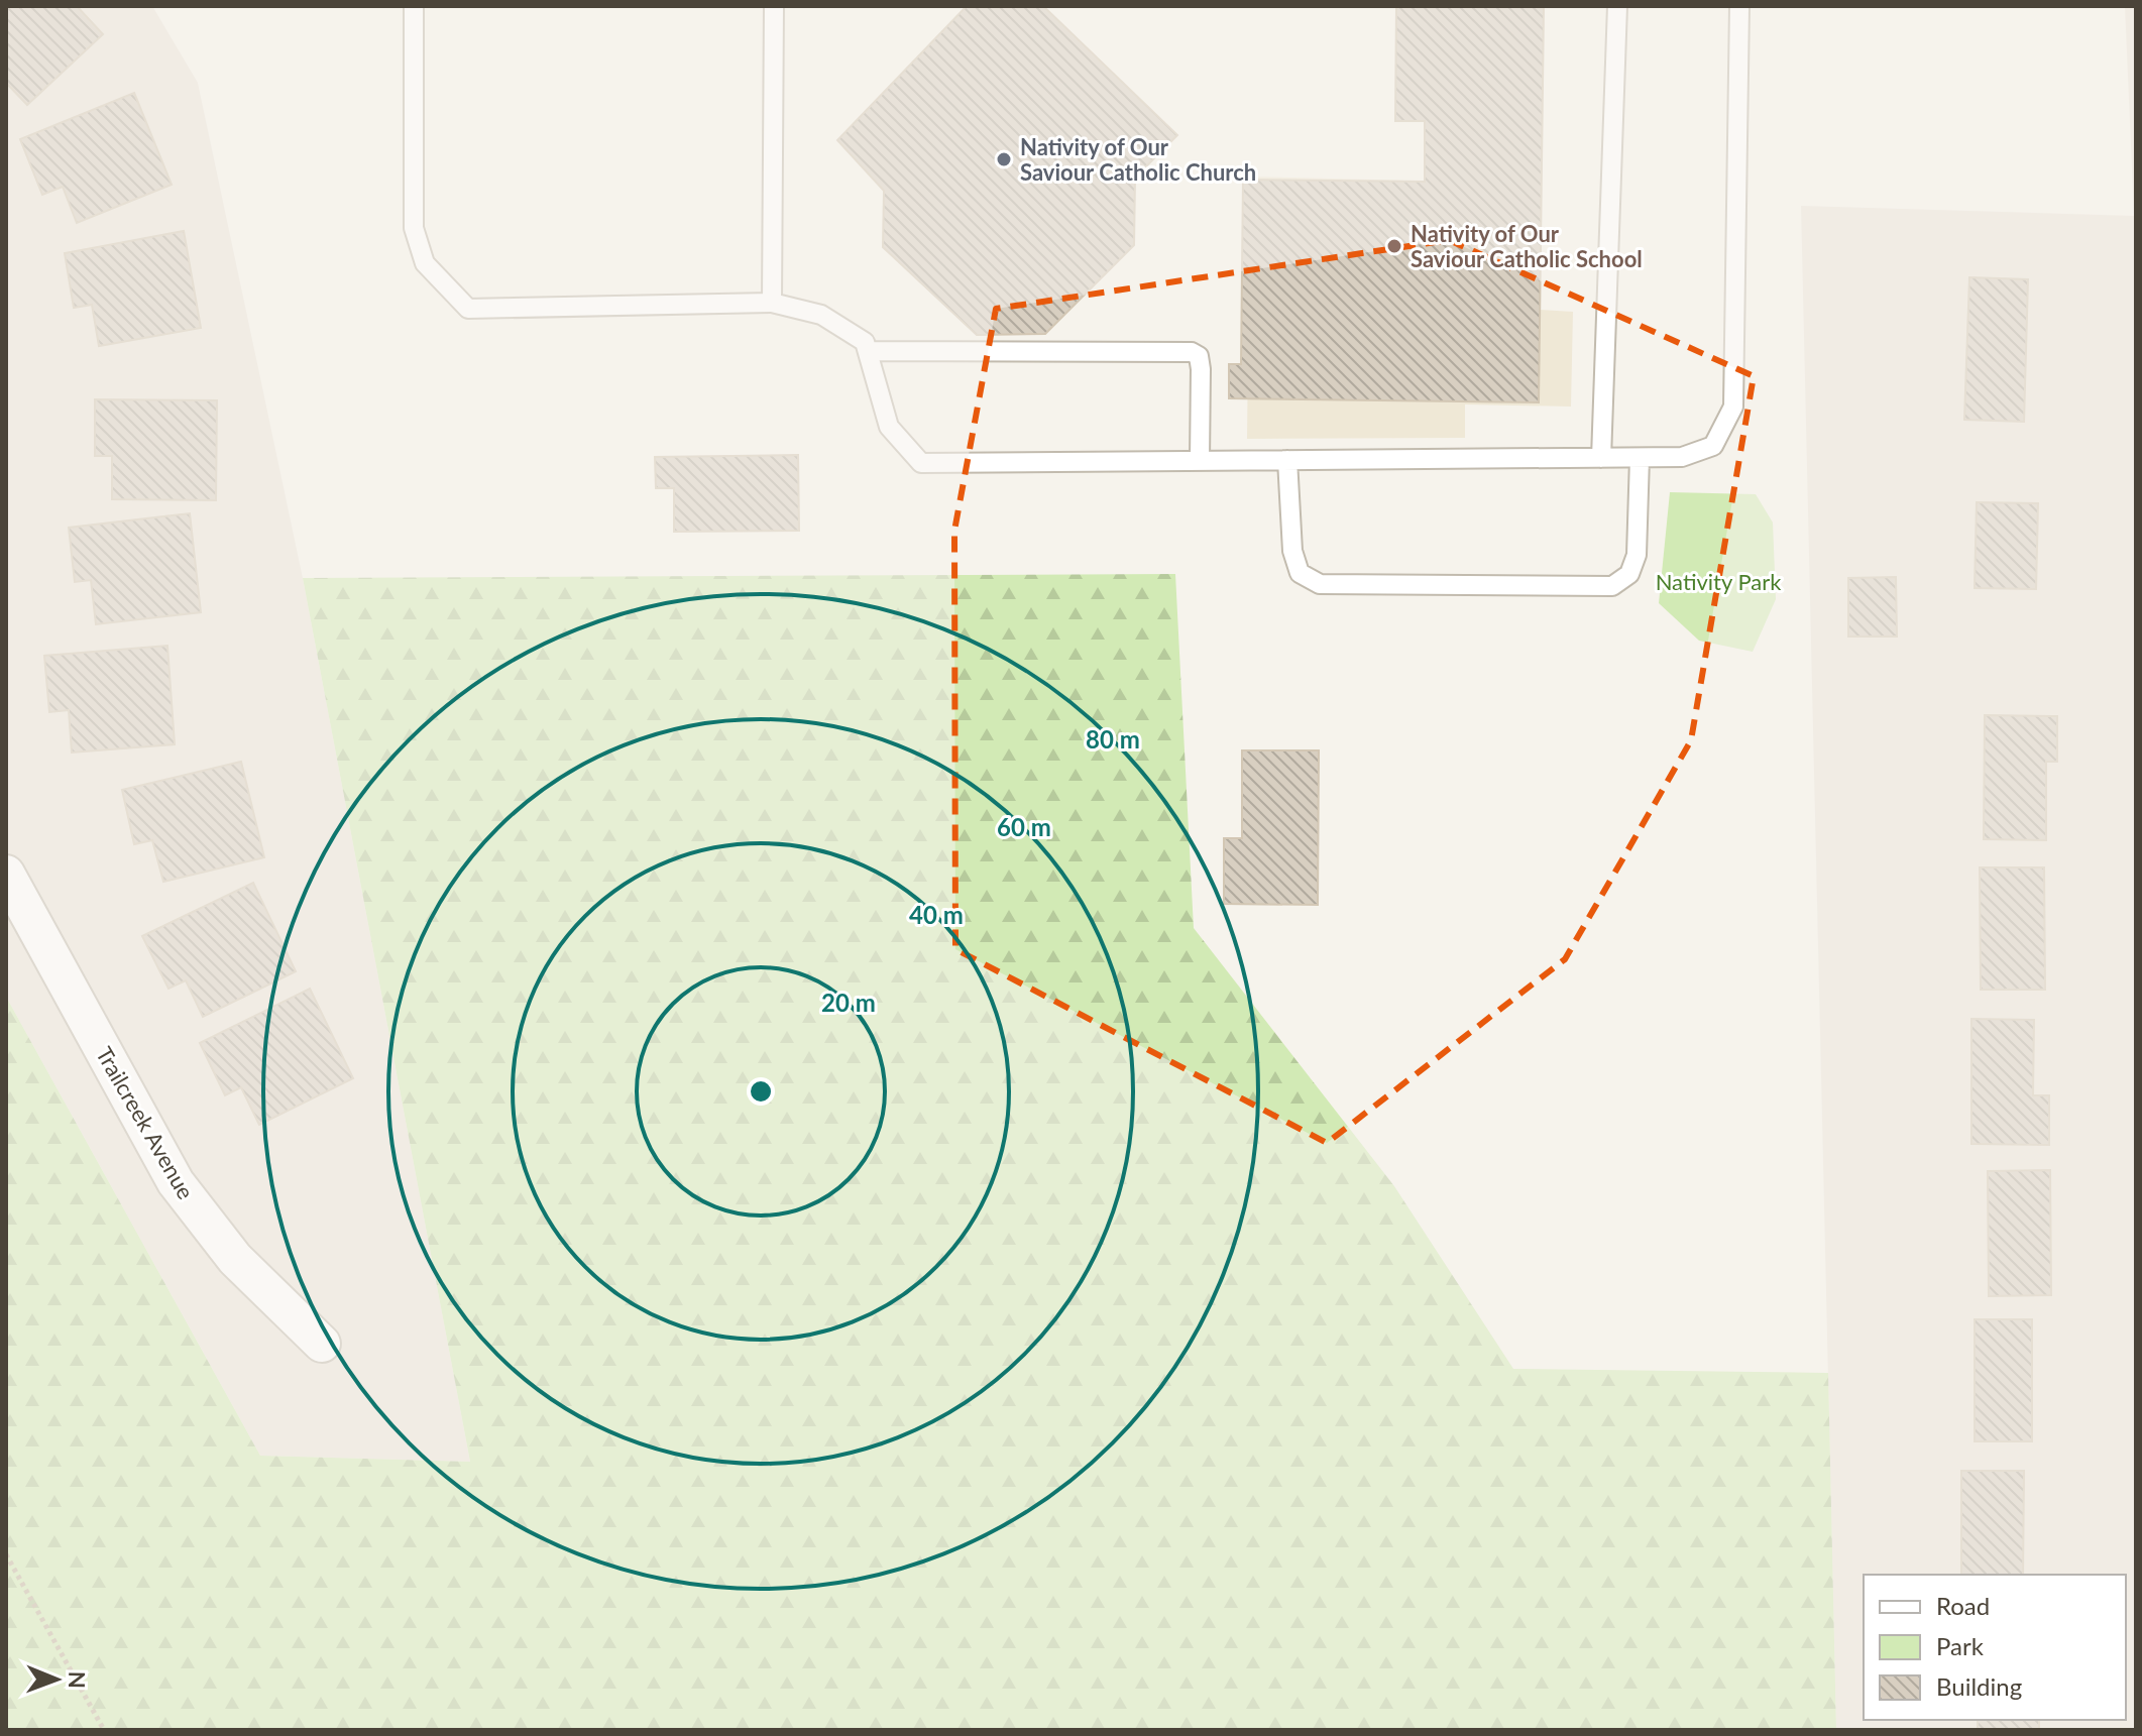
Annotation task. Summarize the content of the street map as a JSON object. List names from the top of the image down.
{
  "streets": {
    "street": ["Trailcreek Avenue"]
  },
  "parks": ["Nativity Park"],
  "places": ["Nativity of Our Saviour Catholic Church", "Nativity of Our Saviour Catholic School"],
  "legend": ["Road", "Park", "Building"],
  "north": "right",
  "rings": [
    "80 m",
    "60 m",
    "40 m",
    "20 m"
  ]
}
